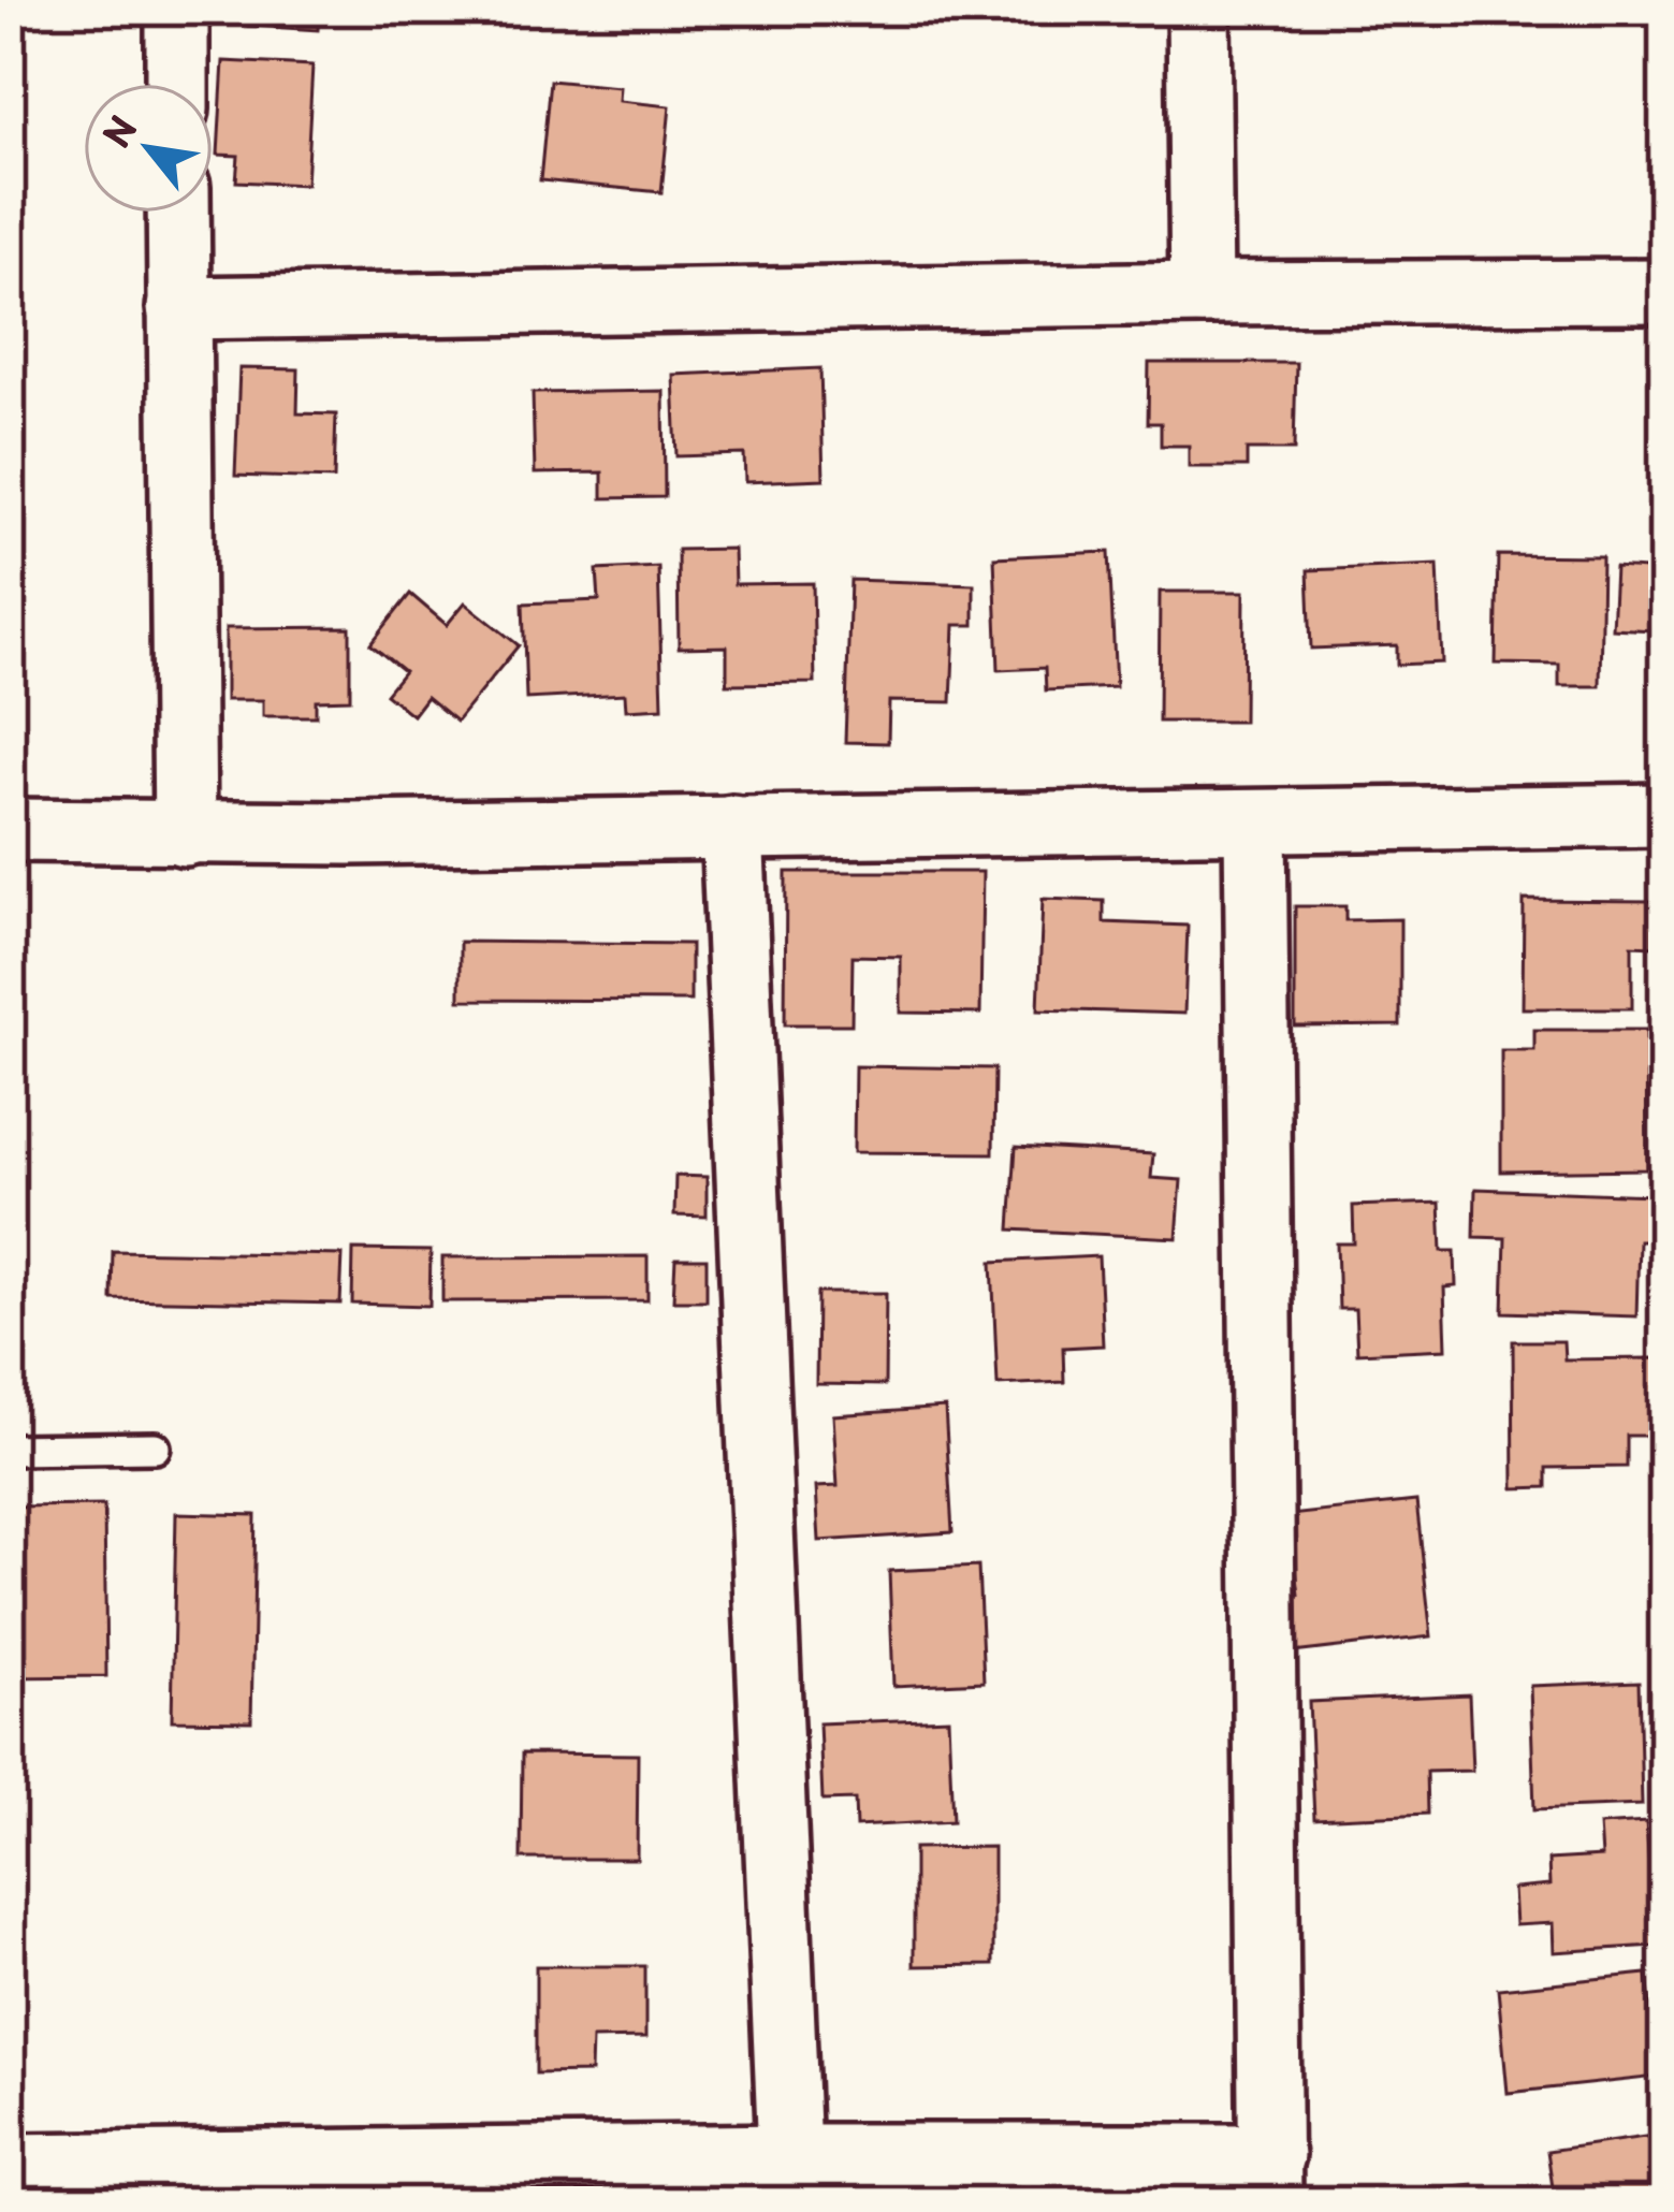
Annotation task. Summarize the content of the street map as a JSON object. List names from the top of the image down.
{
  "north": "top left"
}
